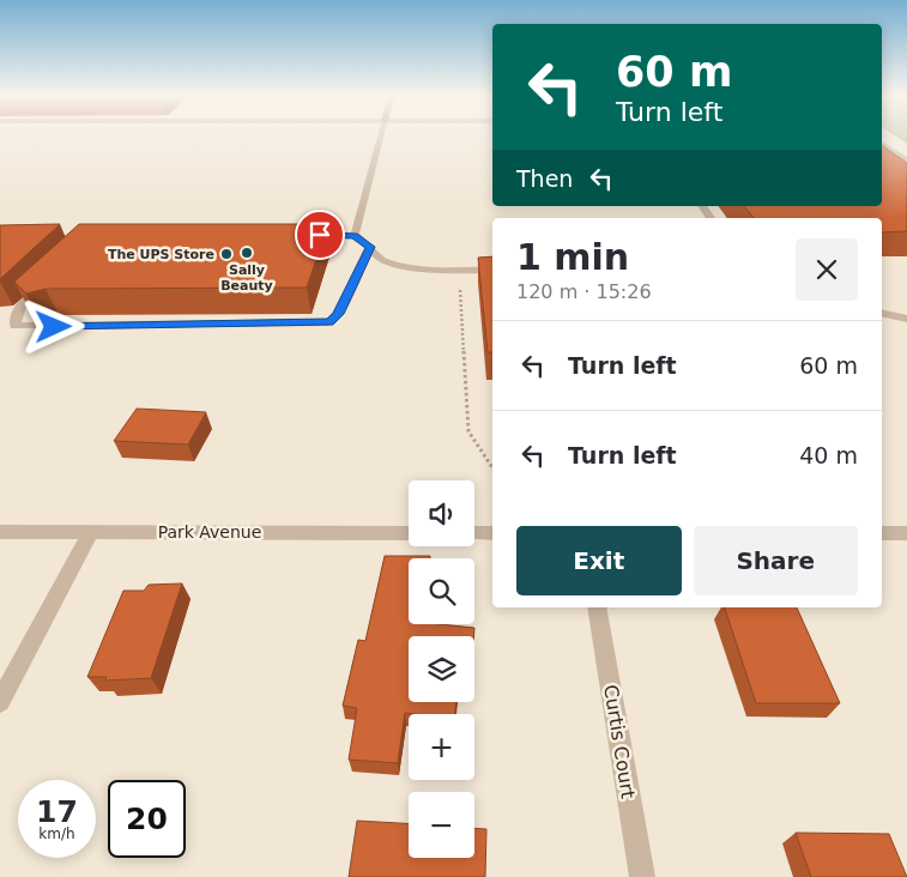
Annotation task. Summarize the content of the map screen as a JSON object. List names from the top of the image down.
{
  "streets": {
    "street": ["Park Avenue", "Curtis Court"]
  },
  "places": ["Sally Beauty", "The UPS Store"],
  "page": {
    "turn": ["60 m", "Turn left"],
    "then": "Then",
    "heading": ["1 min", "120 m · 15:26"],
    "list": [
      {
        "name": "Turn left",
        "value": "60 m"
      },
      {
        "name": "Turn left",
        "value": "40 m"
      }
    ],
    "map_buttons": ["+", "−"],
    "buttons": ["Exit", "Share"],
    "speed": "17 km/h",
    "limit": "20"
  }
}
